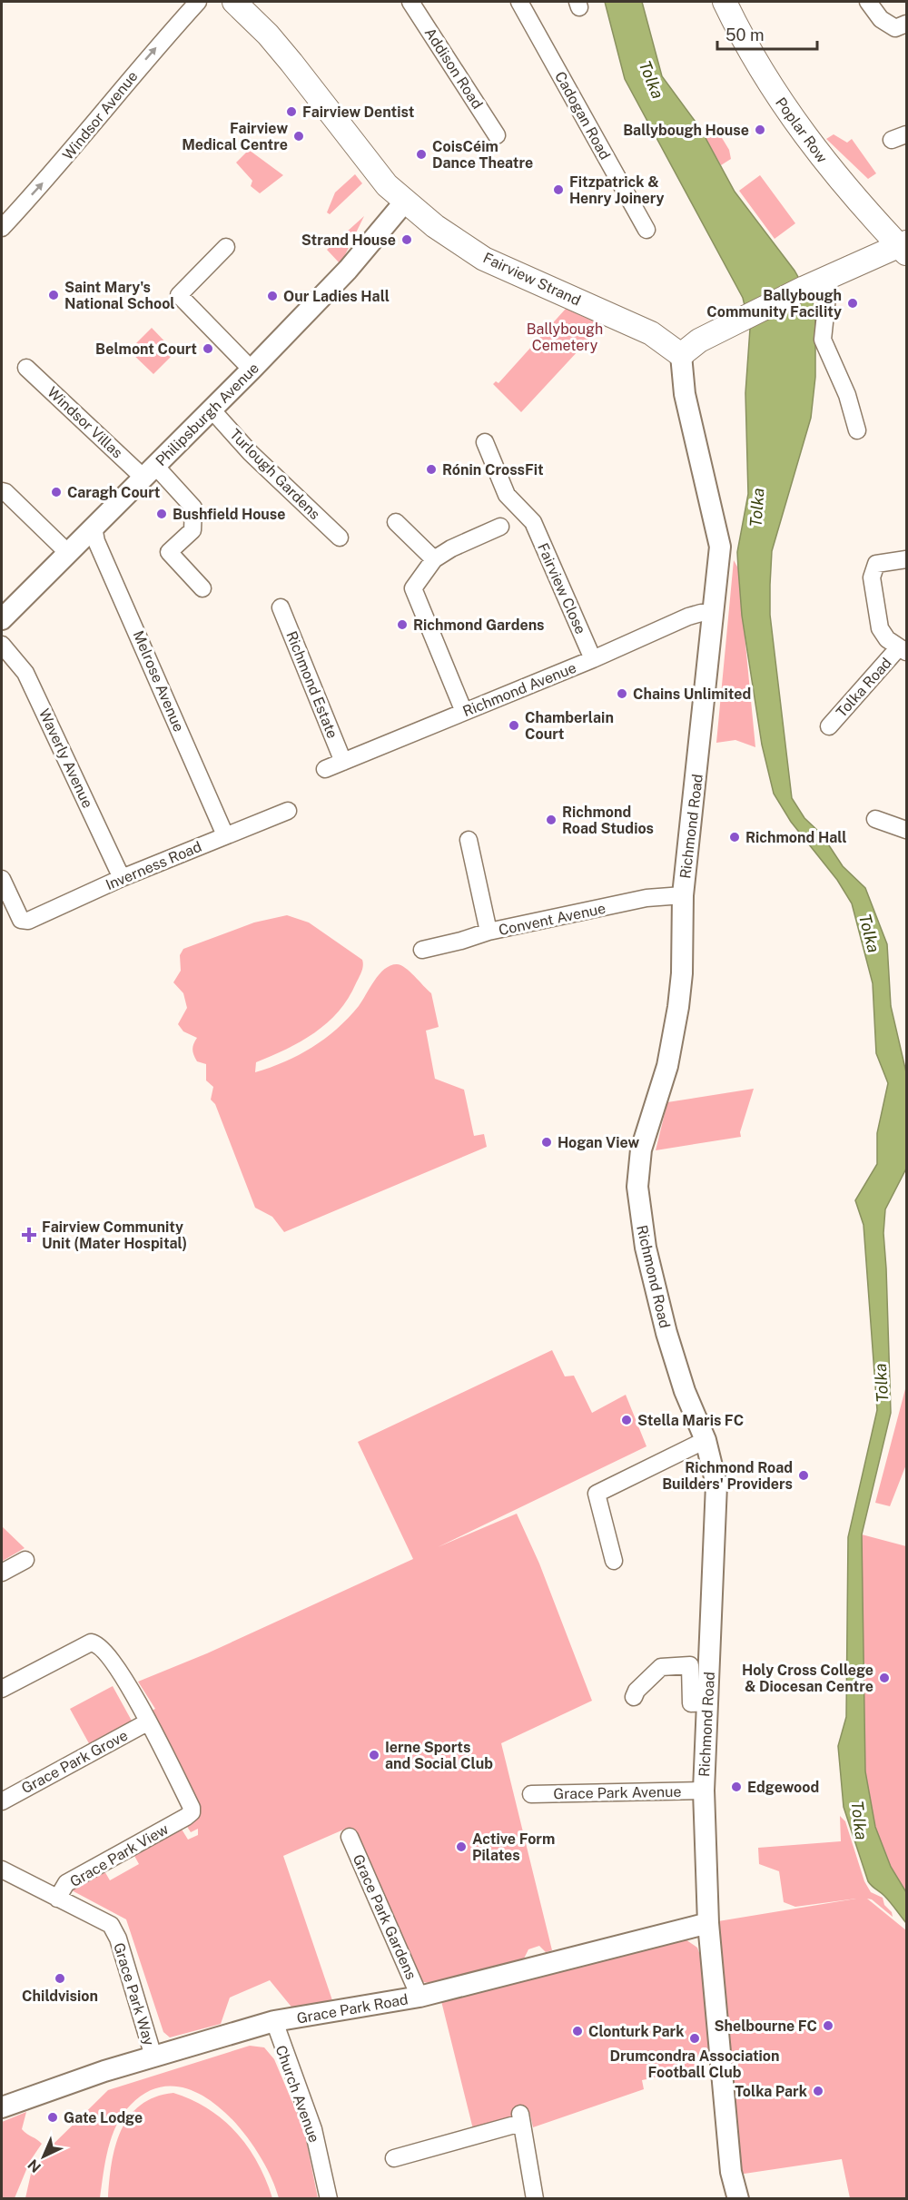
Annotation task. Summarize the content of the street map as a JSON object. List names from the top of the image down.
{
  "streets": {
    "main road": ["Poplar Row", "Fairview Strand"],
    "street": [
      "Addison Road",
      "Windsor Avenue",
      "Cadogan Road",
      "Philipsburgh Avenue",
      "Windsor Villas",
      "Turlough Gardens",
      "Fairview Close",
      "Melrose Avenue",
      "Richmond Estate",
      "Tolka Road",
      "Richmond Avenue",
      "Waverly Avenue",
      "Richmond Road",
      "Inverness Road",
      "Convent Avenue",
      "Grace Park Grove",
      "Grace Park Avenue",
      "Grace Park View",
      "Grace Park Gardens",
      "Grace Park Way",
      "Grace Park Road",
      "Church Avenue"
    ]
  },
  "crossings": [
    ["Fairview Strand", "Philipsburgh Avenue"],
    ["Fairview Strand", "Richmond Road"],
    ["Philipsburgh Avenue", "Windsor Villas"],
    ["Philipsburgh Avenue", "Turlough Gardens"],
    ["Philipsburgh Avenue", "Melrose Avenue"],
    ["Fairview Close", "Richmond Avenue"],
    ["Melrose Avenue", "Inverness Road"],
    ["Richmond Estate", "Richmond Avenue"],
    ["Richmond Avenue", "Richmond Road"],
    ["Waverly Avenue", "Inverness Road"],
    ["Richmond Road", "Convent Avenue"],
    ["Richmond Road", "Grace Park Avenue"],
    ["Richmond Road", "Grace Park Road"],
    ["Grace Park Grove", "Grace Park View"],
    ["Grace Park View", "Grace Park Way"],
    ["Grace Park Gardens", "Grace Park Road"],
    ["Grace Park Way", "Grace Park Road"],
    ["Grace Park Road", "Church Avenue"]
  ],
  "one_way": ["Windsor Avenue"],
  "water": ["Tolka"],
  "parks": ["Ballybough Cemetery"],
  "places": {
    "other": [
      "Fairview Dentist",
      "Ballybough House",
      "Fairview Medical Centre",
      "CoisCéim Dance Theatre",
      "Fitzpatrick & Henry Joinery",
      "Strand House",
      "Saint Mary's National School",
      "Our Ladies Hall",
      "Ballybough Community Facility",
      "Belmont Court",
      "Rónin CrossFit",
      "Caragh Court",
      "Bushfield House",
      "Richmond Gardens",
      "Chains Unlimited",
      "Chamberlain Court",
      "Richmond Road Studios",
      "Richmond Hall",
      "Hogan View",
      "Stella Maris FC",
      "Richmond Road Builders' Providers",
      "Holy Cross College & Diocesan Centre",
      "Ierne Sports and Social Club",
      "Edgewood",
      "Active Form Pilates",
      "Childvision",
      "Shelbourne FC",
      "Clonturk Park",
      "Drumcondra Association Football Club",
      "Tolka Park",
      "Gate Lodge"
    ],
    "health": ["Fairview Community Unit (Mater Hospital)"]
  },
  "scale_bar": "50 m",
  "north": "bottom left"
}
